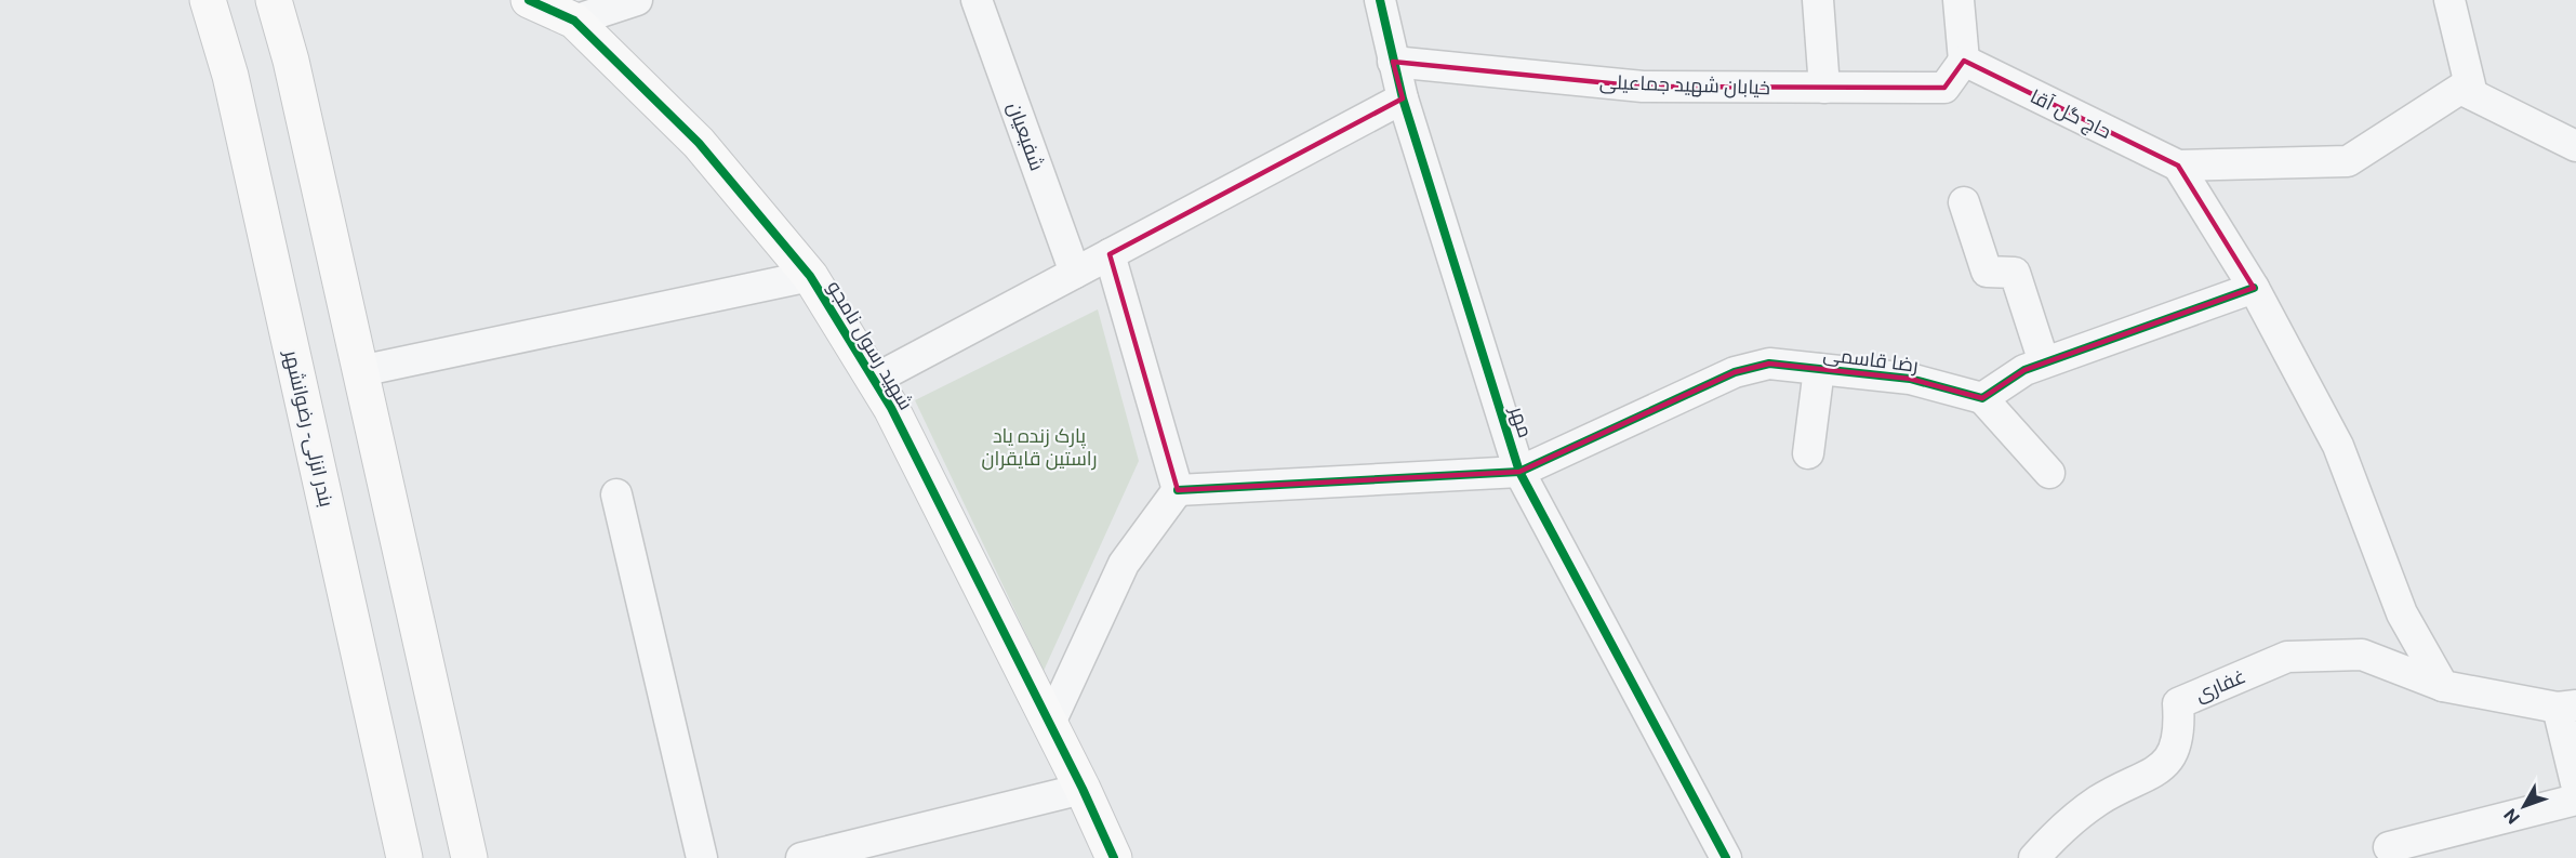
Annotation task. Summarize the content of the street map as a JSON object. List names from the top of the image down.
{
  "streets": {
    "main road": ["شهید رسول نامجو", "بندر انزلی - رضوانشهر"],
    "street": [
      "خیابان شهید جماعیلی",
      "حاج گل آقا",
      "شفیعیان",
      "رضا قاسمی",
      "مهر",
      "غفاری"
    ]
  },
  "crossings": [
    ["خیابان شهید جماعیلی", "حاج گل آقا"],
    ["خیابان شهید جماعیلی", "مهر"],
    ["رضا قاسمی", "مهر"]
  ],
  "parks": ["پارک زنده یاد راستین قایقران"],
  "north": "bottom left"
}
